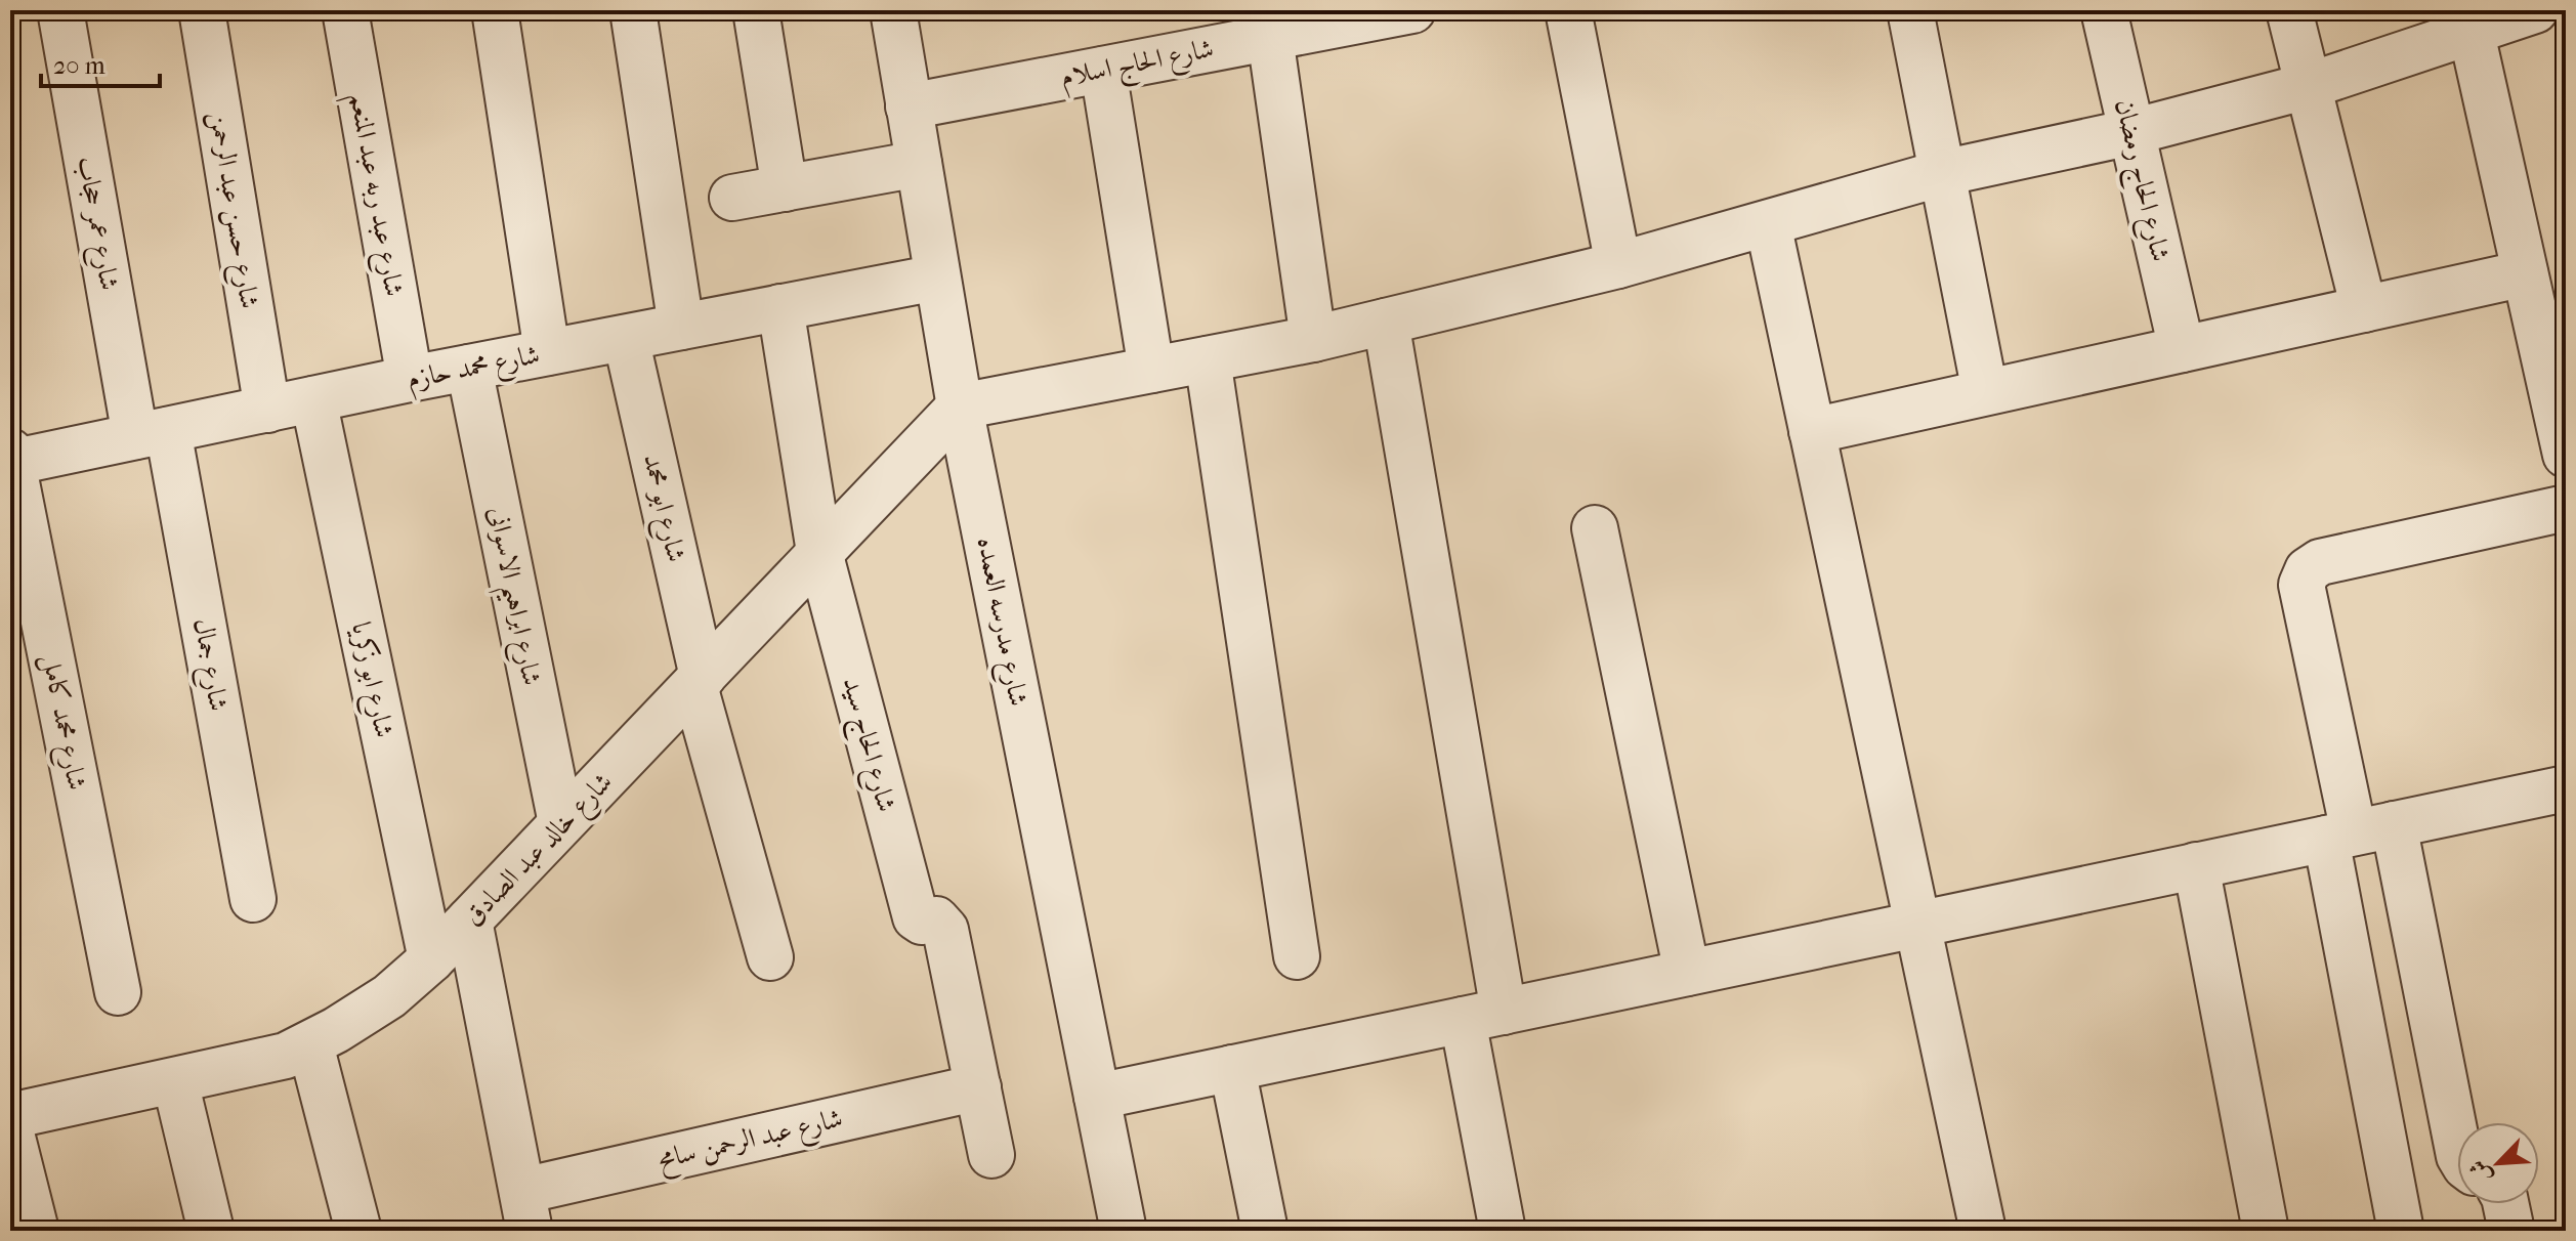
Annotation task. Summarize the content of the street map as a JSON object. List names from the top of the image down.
{
  "streets": {
    "street": [
      "شارع الحاج اسلام",
      "شارع الحاج رمضان",
      "شارع عبد ربه عبد المنعم",
      "شارع حسن عبد الرحمن",
      "شارع عمر حجاب",
      "شارع محمد حازم",
      "شارع ابو محمد",
      "شارع ابراهيم الاسوانى",
      "شارع مدرسه العمده",
      "شارع جمال",
      "شارع ابو زكريا",
      "شارع محمد كامل",
      "شارع الحاج سيد",
      "شارع خالد عبد الصادق",
      "شارع عبد الرحمن سامح"
    ]
  },
  "crossings": [
    ["شارع الحاج اسلام", "شارع مدرسه العمده"],
    ["شارع عبد ربه عبد المنعم", "شارع محمد حازم"],
    ["شارع حسن عبد الرحمن", "شارع محمد حازم"],
    ["شارع عمر حجاب", "شارع محمد حازم"],
    ["شارع عمر حجاب", "شارع جمال"],
    ["شارع محمد حازم", "شارع ابو محمد"],
    ["شارع محمد حازم", "شارع ابراهيم الاسوانى"],
    ["شارع محمد حازم", "شارع مدرسه العمده"],
    ["شارع محمد حازم", "شارع جمال"],
    ["شارع محمد حازم", "شارع ابو زكريا"],
    ["شارع محمد حازم", "شارع محمد كامل"],
    ["شارع محمد حازم", "شارع الحاج سيد"],
    ["شارع ابو محمد", "شارع خالد عبد الصادق"],
    ["شارع ابراهيم الاسوانى", "شارع خالد عبد الصادق"],
    ["شارع مدرسه العمده", "شارع خالد عبد الصادق"],
    ["شارع ابو زكريا", "شارع خالد عبد الصادق"],
    ["شارع الحاج سيد", "شارع خالد عبد الصادق"],
    ["شارع الحاج سيد", "شارع عبد الرحمن سامح"]
  ],
  "scale_bar": "20 m",
  "north": "bottom left"
}
